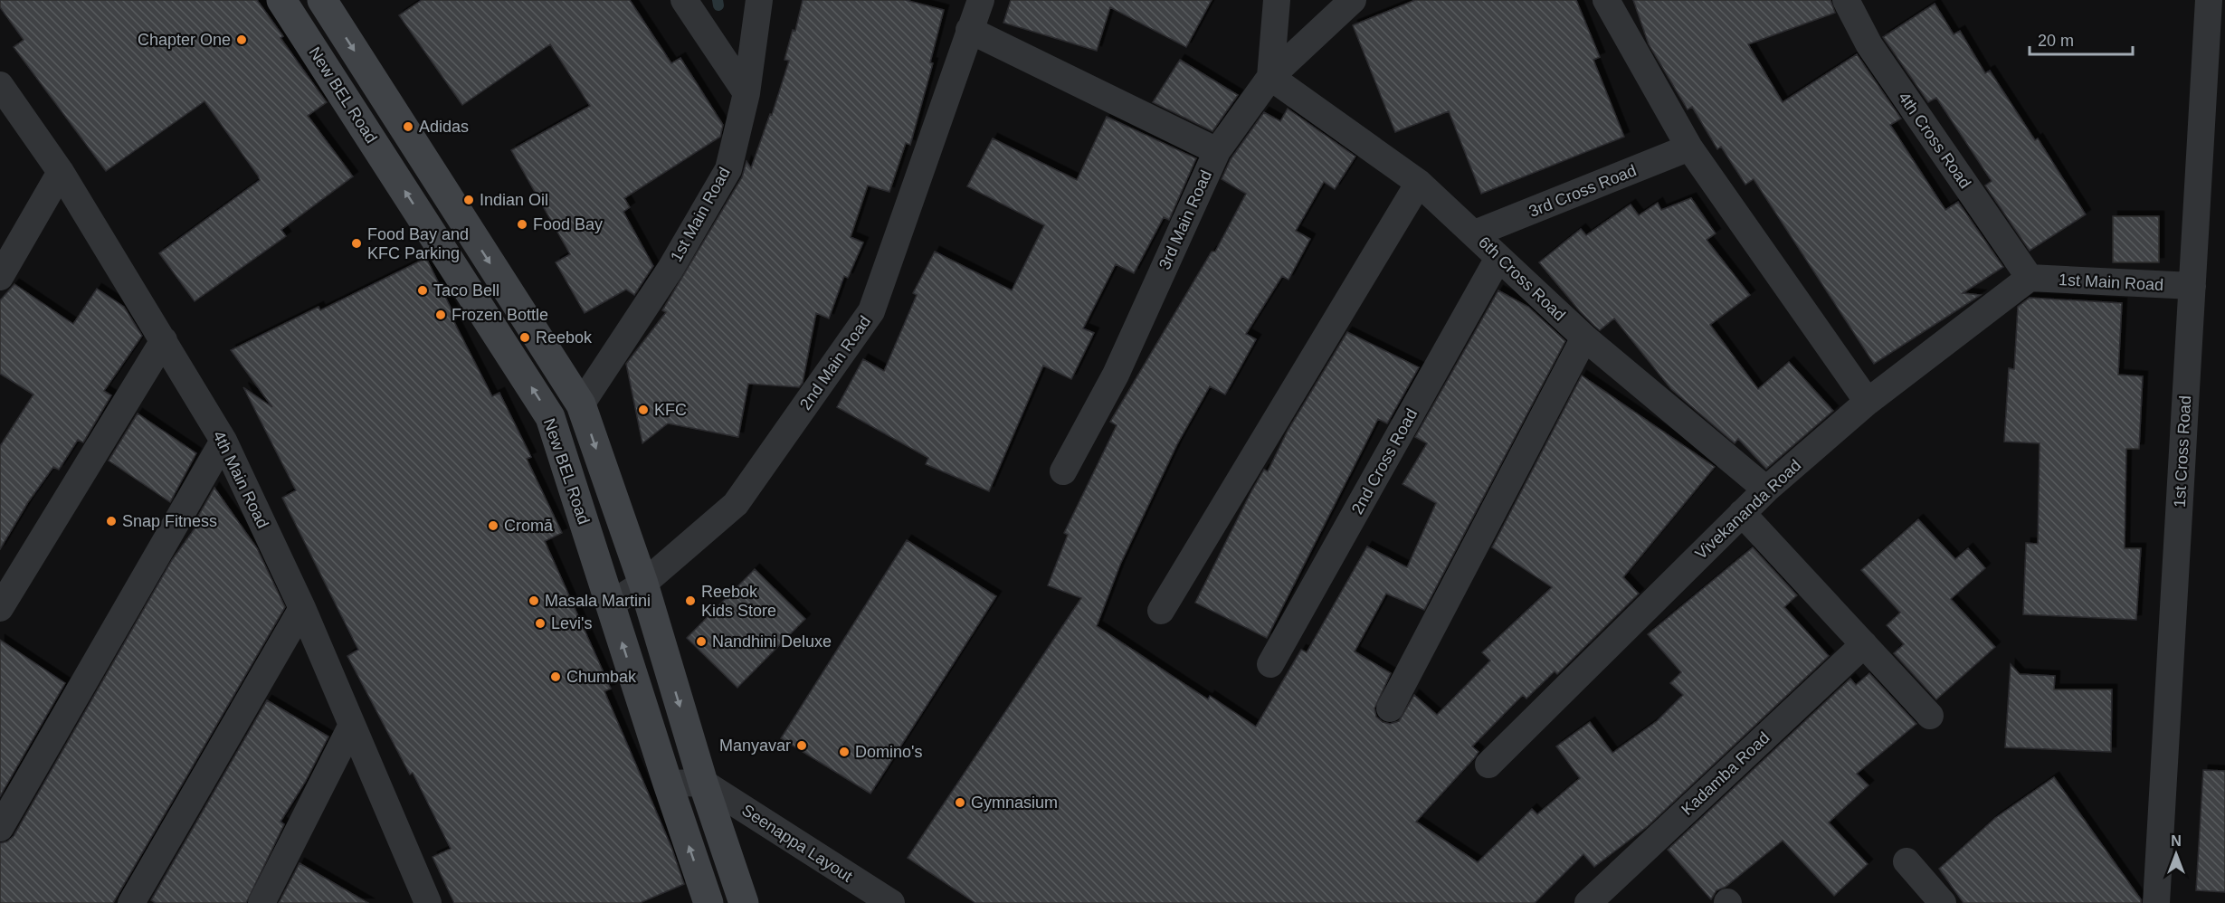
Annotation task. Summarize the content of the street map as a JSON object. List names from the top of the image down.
{
  "streets": {
    "main road": ["New BEL Road"],
    "street": [
      "4th Cross Road",
      "3rd Cross Road",
      "1st Main Road",
      "3rd Main Road",
      "6th Cross Road",
      "2nd Main Road",
      "1st Cross Road",
      "2nd Cross Road",
      "4th Main Road",
      "Vivekananda Road",
      "Kadamba Road",
      "Seenappa Layout"
    ]
  },
  "crossings": [
    ["New BEL Road", "1st Main Road"],
    ["New BEL Road", "2nd Main Road"],
    ["New BEL Road", "Seenappa Layout"],
    ["4th Cross Road", "1st Main Road"],
    ["4th Cross Road", "Vivekananda Road"],
    ["3rd Cross Road", "6th Cross Road"],
    ["1st Main Road", "1st Cross Road"],
    ["1st Main Road", "Vivekananda Road"],
    ["3rd Main Road", "6th Cross Road"],
    ["6th Cross Road", "2nd Cross Road"],
    ["6th Cross Road", "Vivekananda Road"]
  ],
  "places": [
    "Chapter One",
    "Adidas",
    "Indian Oil",
    "Food Bay",
    "Food Bay and KFC Parking",
    "Taco Bell",
    "Frozen Bottle",
    "Reebok",
    "KFC",
    "Snap Fitness",
    "Cromā",
    "Masala Martini",
    "Reebok Kids Store",
    "Levi's",
    "Nandhini Deluxe",
    "Chumbak",
    "Manyavar",
    "Domino's",
    "Gymnasium"
  ],
  "scale_bar": "20 m",
  "north": "top"
}
